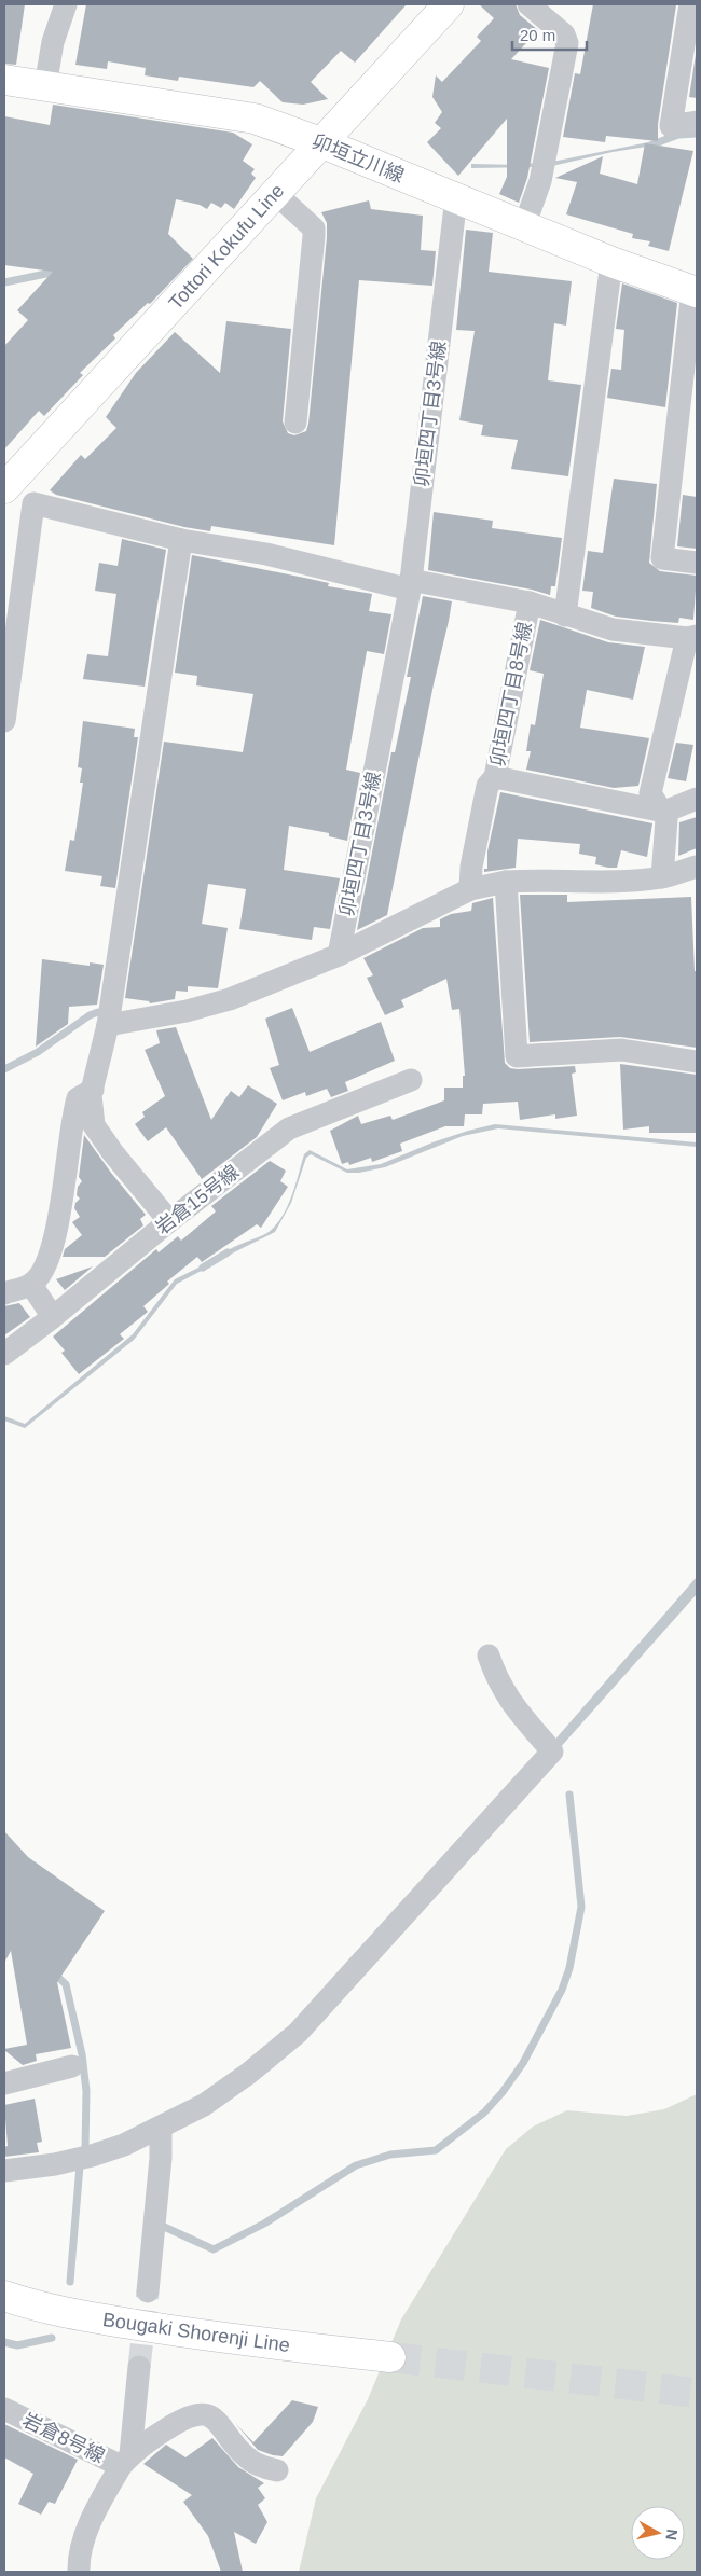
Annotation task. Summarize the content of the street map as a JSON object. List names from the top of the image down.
{
  "streets": {
    "main road": ["卯垣立川線", "Tottori Kokufu Line", "Bougaki Shorenji Line"],
    "street": [
      "卯垣四丁目3号線",
      "卯垣四丁目8号線",
      "岩倉15号線",
      "岩倉8号線"
    ]
  },
  "crossings": [
    ["卯垣立川線", "Tottori Kokufu Line"],
    ["卯垣立川線", "卯垣四丁目3号線"]
  ],
  "scale_bar": "20 m",
  "north": "right"
}
